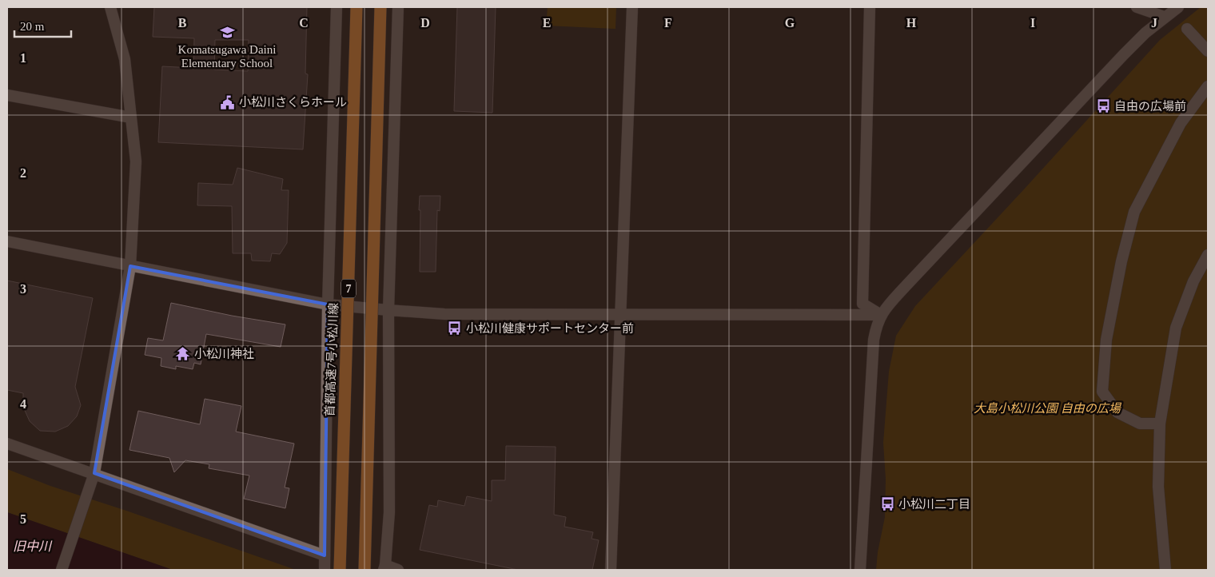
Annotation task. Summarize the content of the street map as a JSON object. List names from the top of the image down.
{
  "streets": {
    "highway": ["7", "首都高速7号小松川線"]
  },
  "water": ["旧中川"],
  "parks": ["大島小松川公園 自由の広場"],
  "places": {
    "school or university": ["Komatsugawa Daini Elementary School"],
    "public building": ["小松川さくらホール"],
    "bus stop": ["自由の広場前", "小松川健康サポートセンター前", "小松川二丁目"],
    "temple": ["小松川神社"]
  },
  "scale_bar": "20 m",
  "grid": {
    "columns": [
      "B",
      "C",
      "D",
      "E",
      "F",
      "G",
      "H",
      "I",
      "J"
    ],
    "rows": [
      "1",
      "2",
      "3",
      "4",
      "5"
    ]
  }
}
